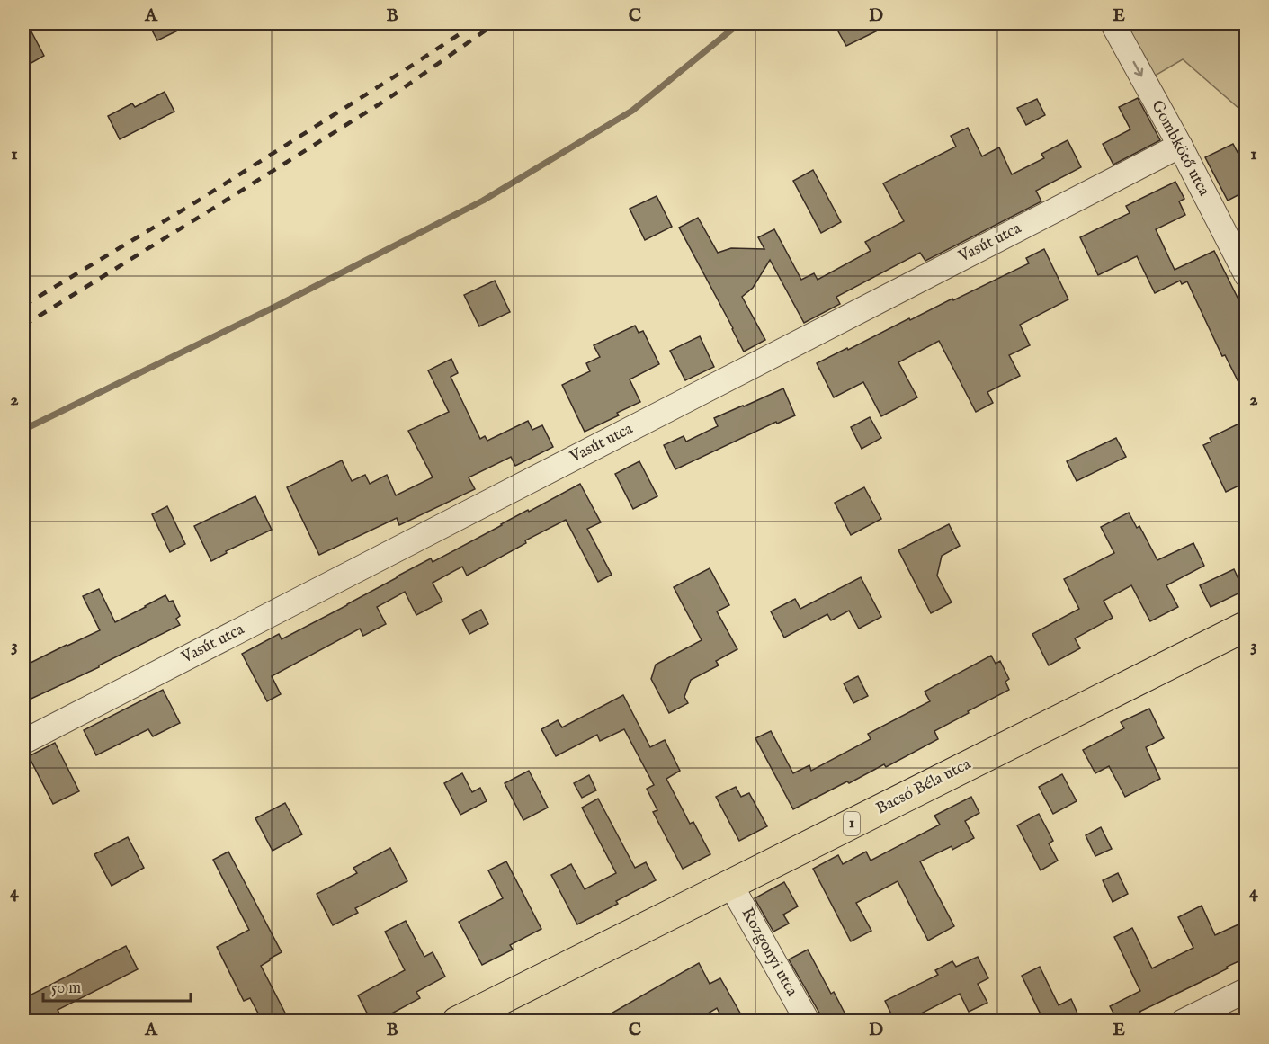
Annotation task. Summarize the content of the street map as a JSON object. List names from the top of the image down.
{
  "streets": {
    "main road": ["Bacsó Béla utca", "1"],
    "street": ["Gombkötő utca", "Vasút utca", "Rozgonyi utca"]
  },
  "crossings": [
    ["Gombkötő utca", "Vasút utca"],
    ["Bacsó Béla utca", "Rozgonyi utca"]
  ],
  "one_way": ["Gombkötő utca"],
  "scale_bar": "50 m",
  "grid": {
    "columns": [
      "A",
      "B",
      "C",
      "D",
      "E"
    ],
    "rows": [
      "1",
      "2",
      "3",
      "4"
    ]
  }
}
